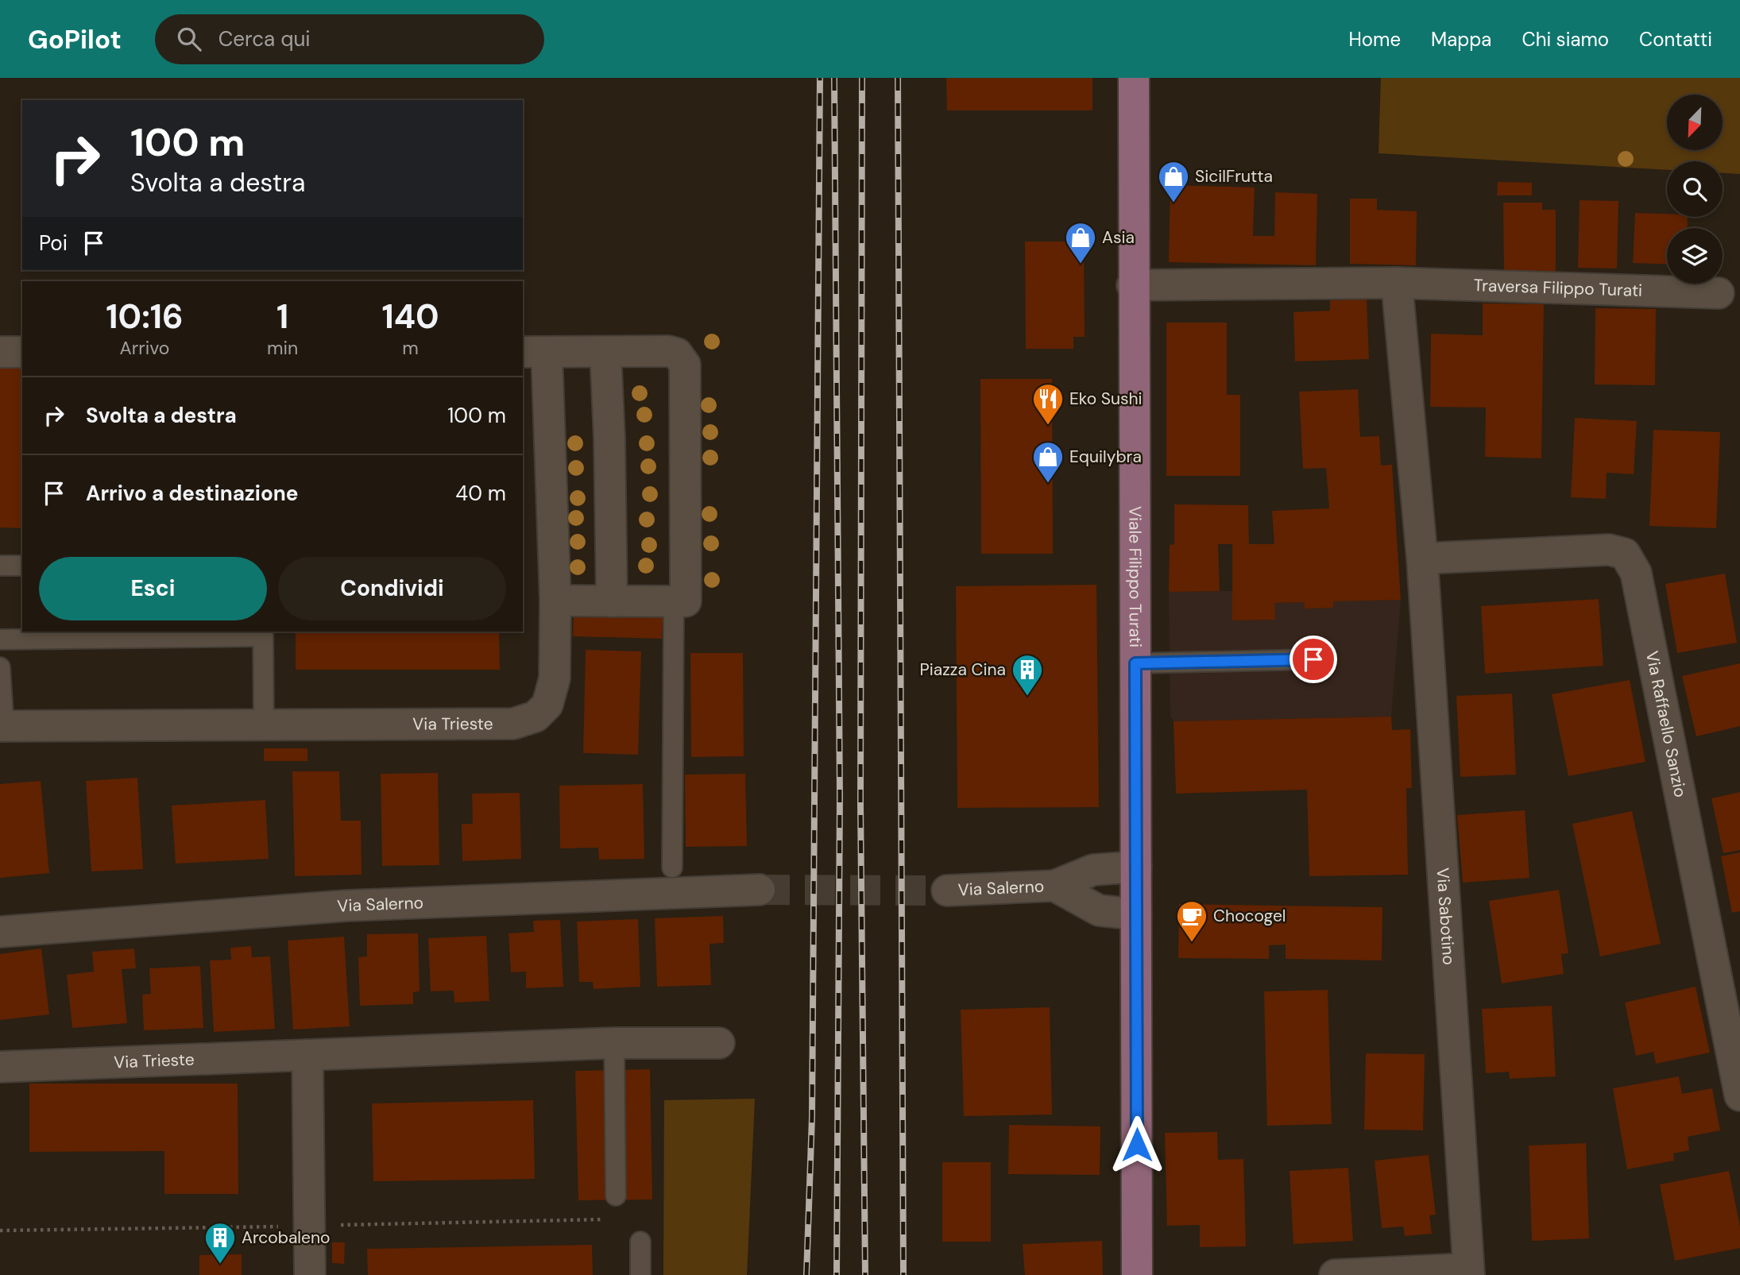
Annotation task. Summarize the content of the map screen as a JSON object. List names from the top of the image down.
{
  "streets": {
    "main road": ["Viale Filippo Turati"],
    "street": [
      "Traversa Filippo Turati",
      "Via Trieste",
      "Via Raffaello Sanzio",
      "Via Salerno",
      "Via Sabotino"
    ]
  },
  "crossings": [
    ["Traversa Filippo Turati", "Viale Filippo Turati"],
    ["Viale Filippo Turati", "Via Salerno"],
    ["Via Raffaello Sanzio", "Via Sabotino"]
  ],
  "places": {
    "shop": ["SicilFrutta", "Asia", "Equilybra"],
    "restaurant": ["Eko Sushi"],
    "building": ["Piazza Cina", "Arcobaleno"],
    "cafe": ["Chocogel"]
  },
  "north": "bottom left",
  "page": {
    "header": "GoPilot",
    "search": "Cerca qui",
    "nav": [
      "Home",
      "Mappa",
      "Chi siamo",
      "Contatti"
    ],
    "turn": ["100 m", "Svolta a destra"],
    "then": "Poi",
    "eta": [
      "10:16",
      "Arrivo",
      "1",
      "min",
      "140",
      "m"
    ],
    "list": [
      {
        "name": "Svolta a destra",
        "value": "100 m"
      },
      {
        "name": "Arrivo a destinazione",
        "value": "40 m"
      }
    ],
    "buttons": ["Esci", "Condividi"]
  }
}
